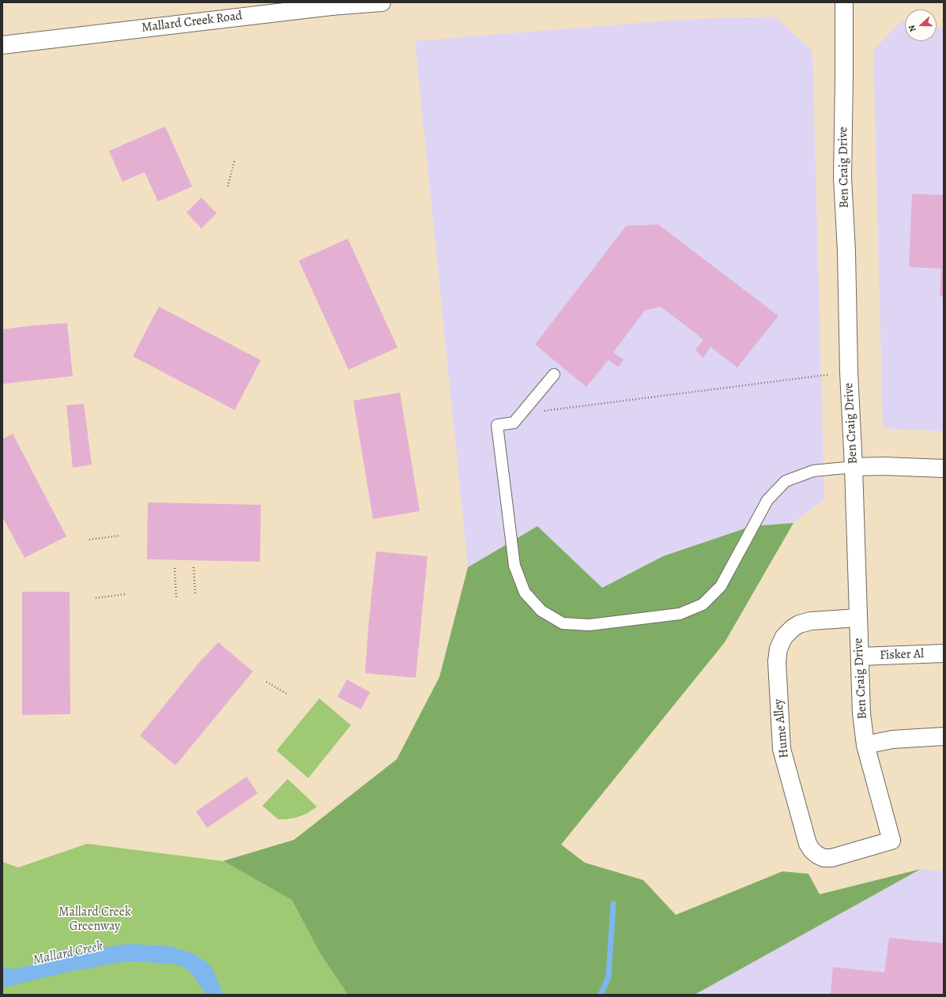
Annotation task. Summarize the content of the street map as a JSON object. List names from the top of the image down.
{
  "streets": {
    "street": [
      "Mallard Creek Road",
      "Ben Craig Drive",
      "Fisker Al",
      "Hume Alley"
    ]
  },
  "crossings": [
    ["Ben Craig Drive", "Fisker Al"],
    ["Ben Craig Drive", "Hume Alley"]
  ],
  "water": ["Mallard Creek"],
  "parks": ["Mallard Creek Greenway"],
  "north": "left"
}
